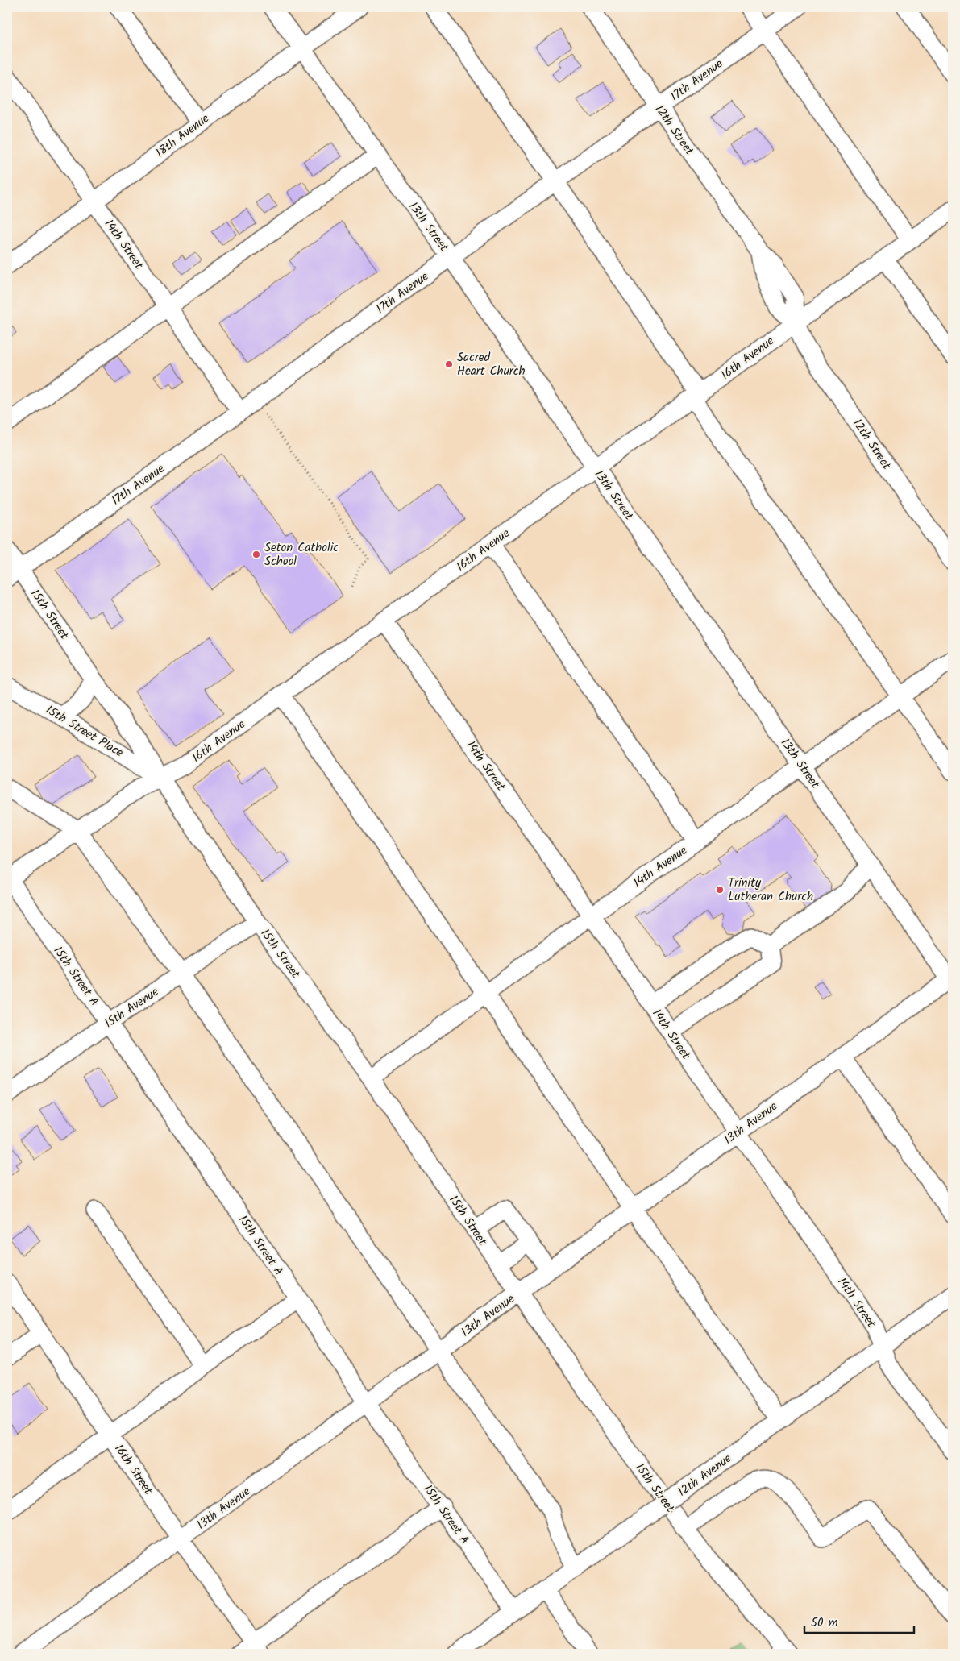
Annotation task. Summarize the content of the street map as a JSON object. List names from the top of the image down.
{
  "streets": {
    "street": [
      "17th Avenue",
      "12th Street",
      "18th Avenue",
      "13th Street",
      "14th Street",
      "16th Avenue",
      "15th Street",
      "15th Street Place",
      "14th Avenue",
      "15th Street A",
      "15th Avenue",
      "13th Avenue",
      "16th Street",
      "12th Avenue"
    ]
  },
  "crossings": [
    ["17th Avenue", "12th Street"],
    ["17th Avenue", "13th Street"],
    ["17th Avenue", "14th Street"],
    ["17th Avenue", "15th Street"],
    ["12th Street", "16th Avenue"],
    ["18th Avenue", "13th Street"],
    ["18th Avenue", "14th Street"],
    ["13th Street", "16th Avenue"],
    ["13th Street", "14th Avenue"],
    ["13th Street", "13th Avenue"],
    ["14th Street", "16th Avenue"],
    ["14th Street", "14th Avenue"],
    ["14th Street", "13th Avenue"],
    ["14th Street", "12th Avenue"],
    ["16th Avenue", "15th Street"],
    ["16th Avenue", "15th Street Place"],
    ["16th Avenue", "15th Street A"],
    ["15th Street", "15th Street Place"],
    ["15th Street", "14th Avenue"],
    ["15th Street", "15th Avenue"],
    ["15th Street", "13th Avenue"],
    ["15th Street A", "15th Avenue"],
    ["15th Street A", "13th Avenue"],
    ["15th Street A", "12th Avenue"],
    ["13th Avenue", "16th Street"]
  ],
  "places": ["Sacred Heart Church", "Seton Catholic School", "Trinity Lutheran Church"],
  "scale_bar": "50 m"
}
